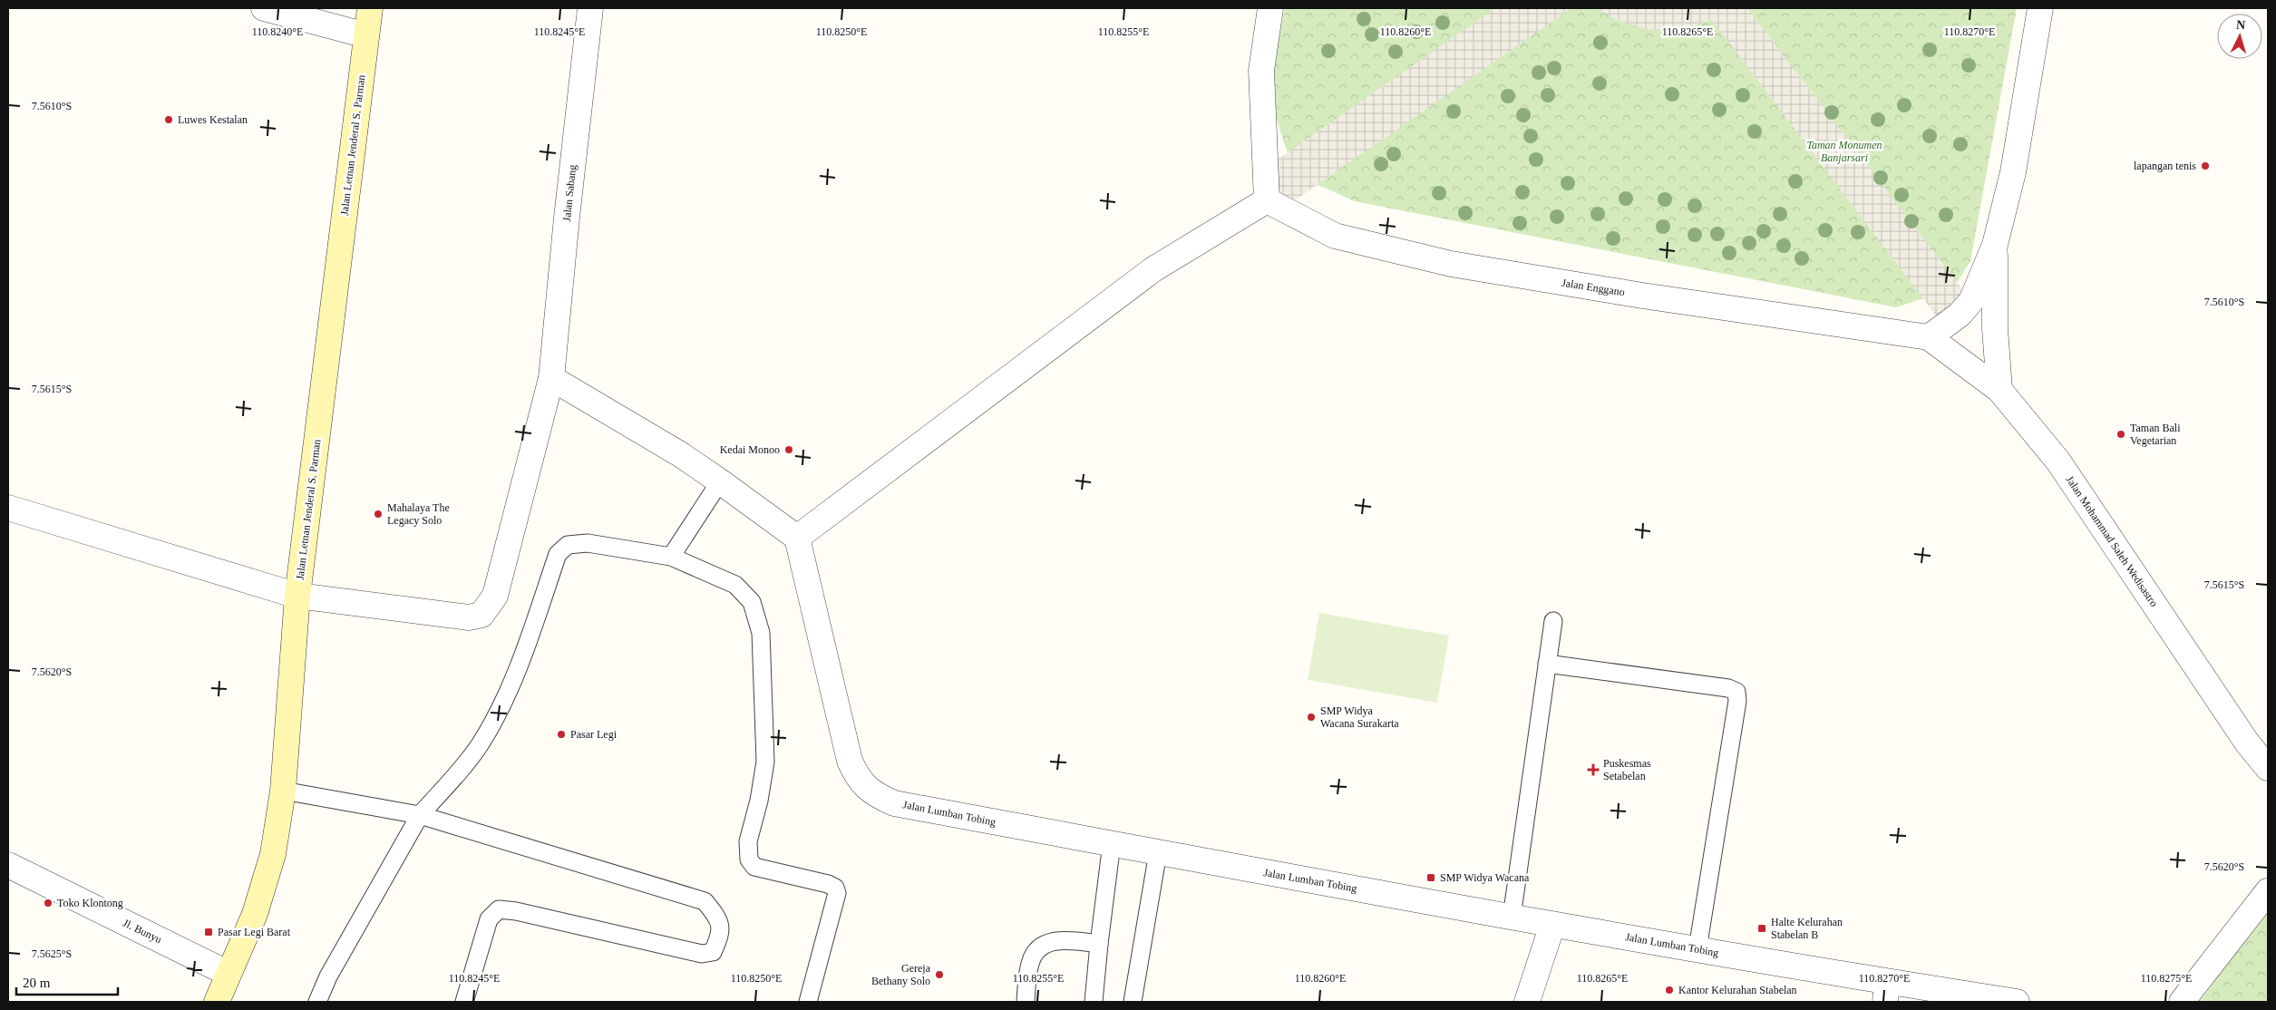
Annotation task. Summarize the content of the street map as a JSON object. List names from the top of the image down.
{
  "streets": {
    "main road": ["Jalan Letnan Jenderal S. Parman"],
    "street": [
      "Jalan Sabang",
      "Jalan Enggano",
      "Jalan Mohammad Saleh Wedisastro",
      "Jalan Lumban Tobing",
      "Jl. Bunyu"
    ]
  },
  "crossings": [
    ["Jalan Letnan Jenderal S. Parman", "Jalan Sabang"],
    ["Jalan Letnan Jenderal S. Parman", "Jl. Bunyu"],
    ["Jalan Enggano", "Jalan Mohammad Saleh Wedisastro"]
  ],
  "parks": ["Taman Monumen Banjarsari"],
  "places": {
    "other": [
      "Luwes Kestalan",
      "lapangan tenis",
      "Taman Bali Vegetarian",
      "Kedai Monoo",
      "Mahalaya The Legacy Solo",
      "SMP Widya Wacana Surakarta",
      "Pasar Legi",
      "Toko Klontong",
      "Gereja Bethany Solo",
      "Kantor Kelurahan Stabelan"
    ],
    "health": ["Puskesmas Setabelan"],
    "transit": ["SMP Widya Wacana", "Halte Kelurahan Stabelan B", "Pasar Legi Barat"]
  },
  "scale_bar": "20 m",
  "north": "top",
  "coordinates": [
    "110.8240°E",
    "110.8245°E",
    "110.8250°E",
    "110.8255°E",
    "110.8260°E",
    "110.8265°E",
    "110.8270°E",
    "7.5610°S",
    "7.5615°S",
    "7.5620°S",
    "7.5625°S",
    "110.8275°E"
  ]
}
